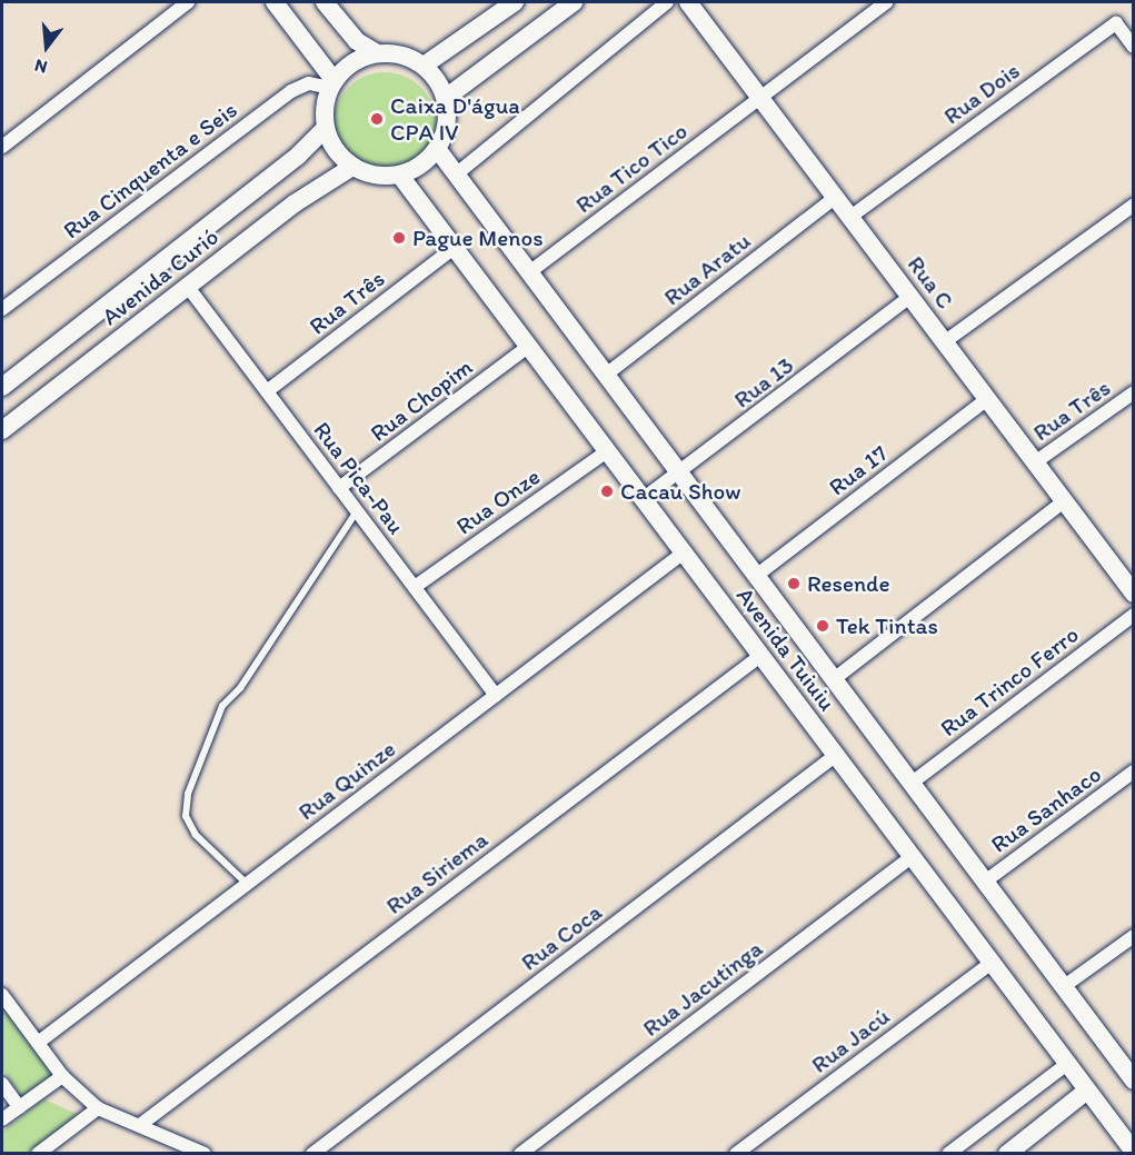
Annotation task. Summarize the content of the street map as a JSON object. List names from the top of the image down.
{
  "streets": {
    "main road": ["Avenida Curió", "Rua C", "Avenida Tuiuiu"],
    "street": [
      "Rua Dois",
      "Rua Tico Tico",
      "Rua Cinquenta e Seis",
      "Rua Aratu",
      "Rua Três",
      "Rua 13",
      "Rua Chopim",
      "Rua 17",
      "Rua Pica-Pau",
      "Rua Onze",
      "Rua Trinco Ferro",
      "Rua Quinze",
      "Rua Sanhaco",
      "Rua Siriema",
      "Rua Coca",
      "Rua Jacutinga",
      "Rua Jacú"
    ]
  },
  "crossings": [
    ["Rua Dois", "Rua C"],
    ["Rua Tico Tico", "Rua C"],
    ["Rua Tico Tico", "Avenida Tuiuiu"],
    ["Rua Cinquenta e Seis", "Avenida Curió"],
    ["Rua Cinquenta e Seis", "Avenida Tuiuiu"],
    ["Rua Aratu", "Rua C"],
    ["Rua Aratu", "Avenida Tuiuiu"],
    ["Avenida Curió", "Rua Pica-Pau"],
    ["Avenida Curió", "Avenida Tuiuiu"],
    ["Rua C", "Rua Três"],
    ["Rua C", "Rua 13"],
    ["Rua C", "Rua 17"],
    ["Rua Três", "Rua Pica-Pau"],
    ["Rua Três", "Avenida Tuiuiu"],
    ["Rua 13", "Avenida Tuiuiu"],
    ["Rua Chopim", "Rua Pica-Pau"],
    ["Rua Chopim", "Avenida Tuiuiu"],
    ["Rua 17", "Avenida Tuiuiu"],
    ["Rua Pica-Pau", "Rua Onze"],
    ["Rua Pica-Pau", "Rua Quinze"],
    ["Rua Onze", "Avenida Tuiuiu"],
    ["Avenida Tuiuiu", "Rua Trinco Ferro"],
    ["Avenida Tuiuiu", "Rua Quinze"],
    ["Avenida Tuiuiu", "Rua Sanhaco"],
    ["Avenida Tuiuiu", "Rua Siriema"],
    ["Avenida Tuiuiu", "Rua Coca"],
    ["Avenida Tuiuiu", "Rua Jacutinga"],
    ["Avenida Tuiuiu", "Rua Jacú"]
  ],
  "places": [
    "Caixa D'água CPA IV",
    "Pague Menos",
    "Cacau Show",
    "Resende",
    "Tek Tintas"
  ],
  "north": "bottom"
}
